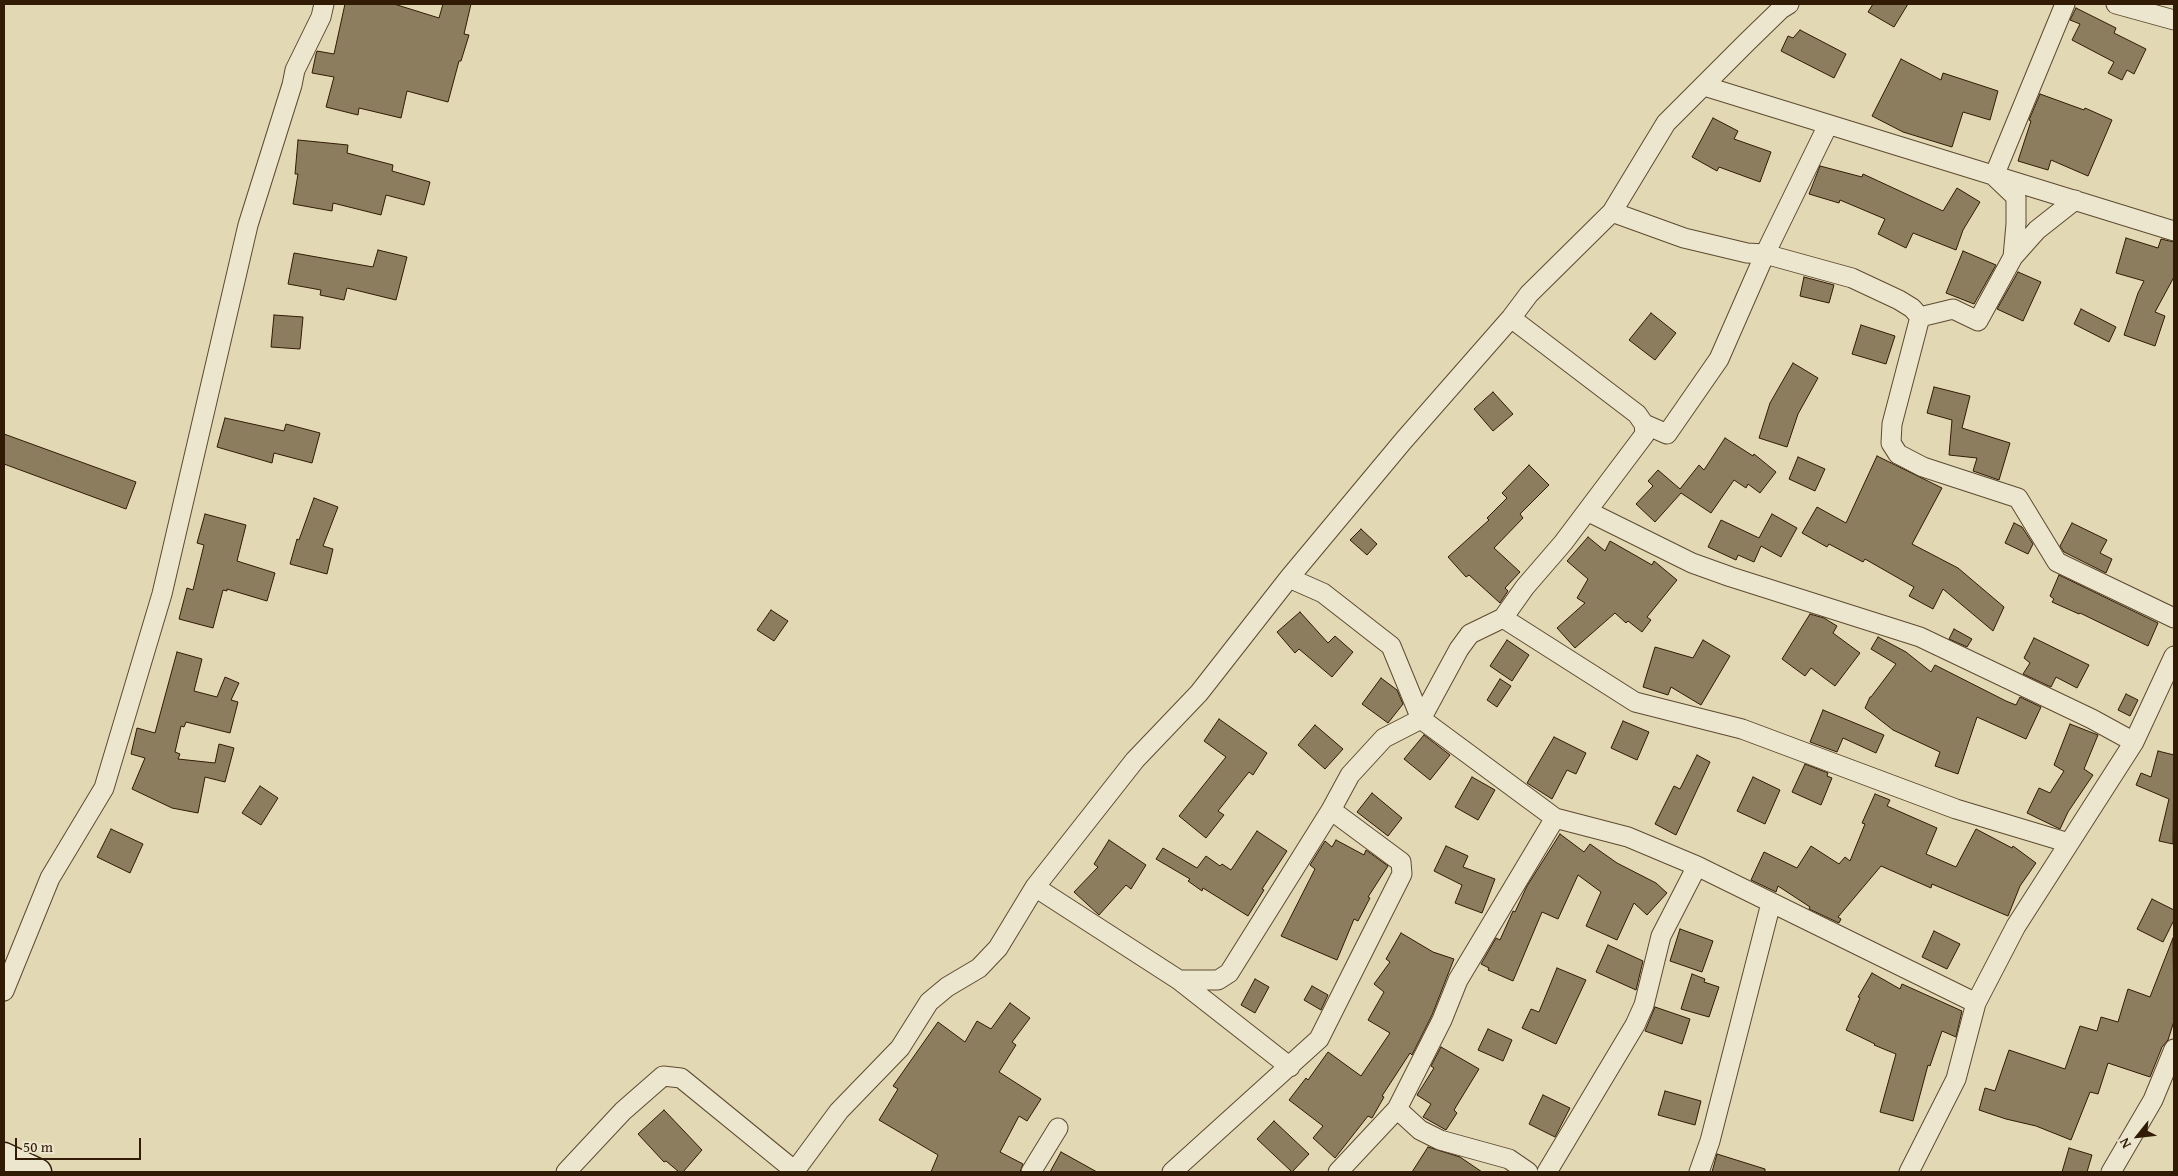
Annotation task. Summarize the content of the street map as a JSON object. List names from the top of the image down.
{
  "scale_bar": "50 m",
  "north": "bottom left"
}
